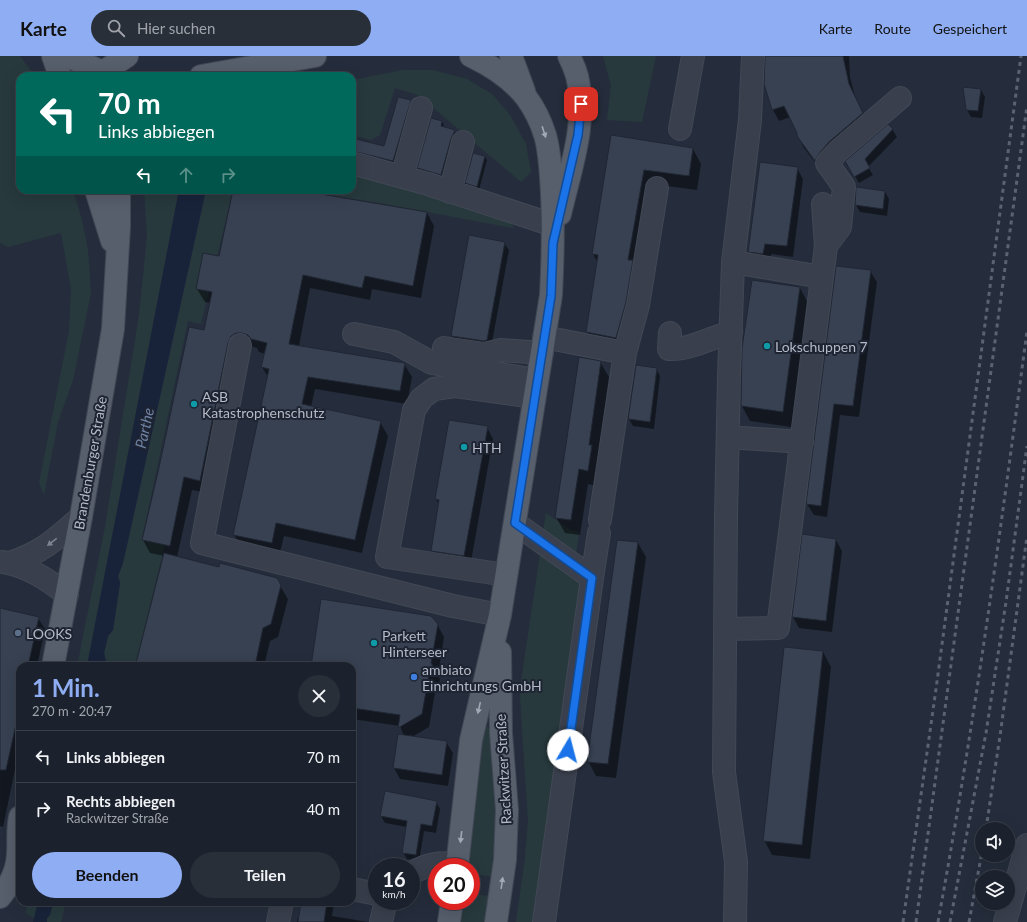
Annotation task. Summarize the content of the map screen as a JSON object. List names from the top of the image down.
{
  "streets": {
    "main road": ["Brandenburger Straße", "Rackwitzer Straße"]
  },
  "water": ["Parthe"],
  "places": [
    "Lokschuppen 7",
    "ASB Katastrophenschutz",
    "HTH",
    "LOOKS",
    "Parkett Hinterseer",
    "ambiato Einrichtungs GmbH"
  ],
  "page": {
    "header": "Karte",
    "search": "Hier suchen",
    "nav": ["Karte", "Route", "Gespeichert"],
    "turn": ["70 m", "Links abbiegen"],
    "heading": ["1 Min.", "270 m · 20:47"],
    "list": [
      {
        "name": "Links abbiegen",
        "value": "70 m"
      },
      {
        "name": "Rechts abbiegen",
        "note": "Rackwitzer Straße",
        "value": "40 m"
      }
    ],
    "buttons": ["Beenden", "Teilen"],
    "speed": "16 km/h",
    "limit": "20"
  }
}
